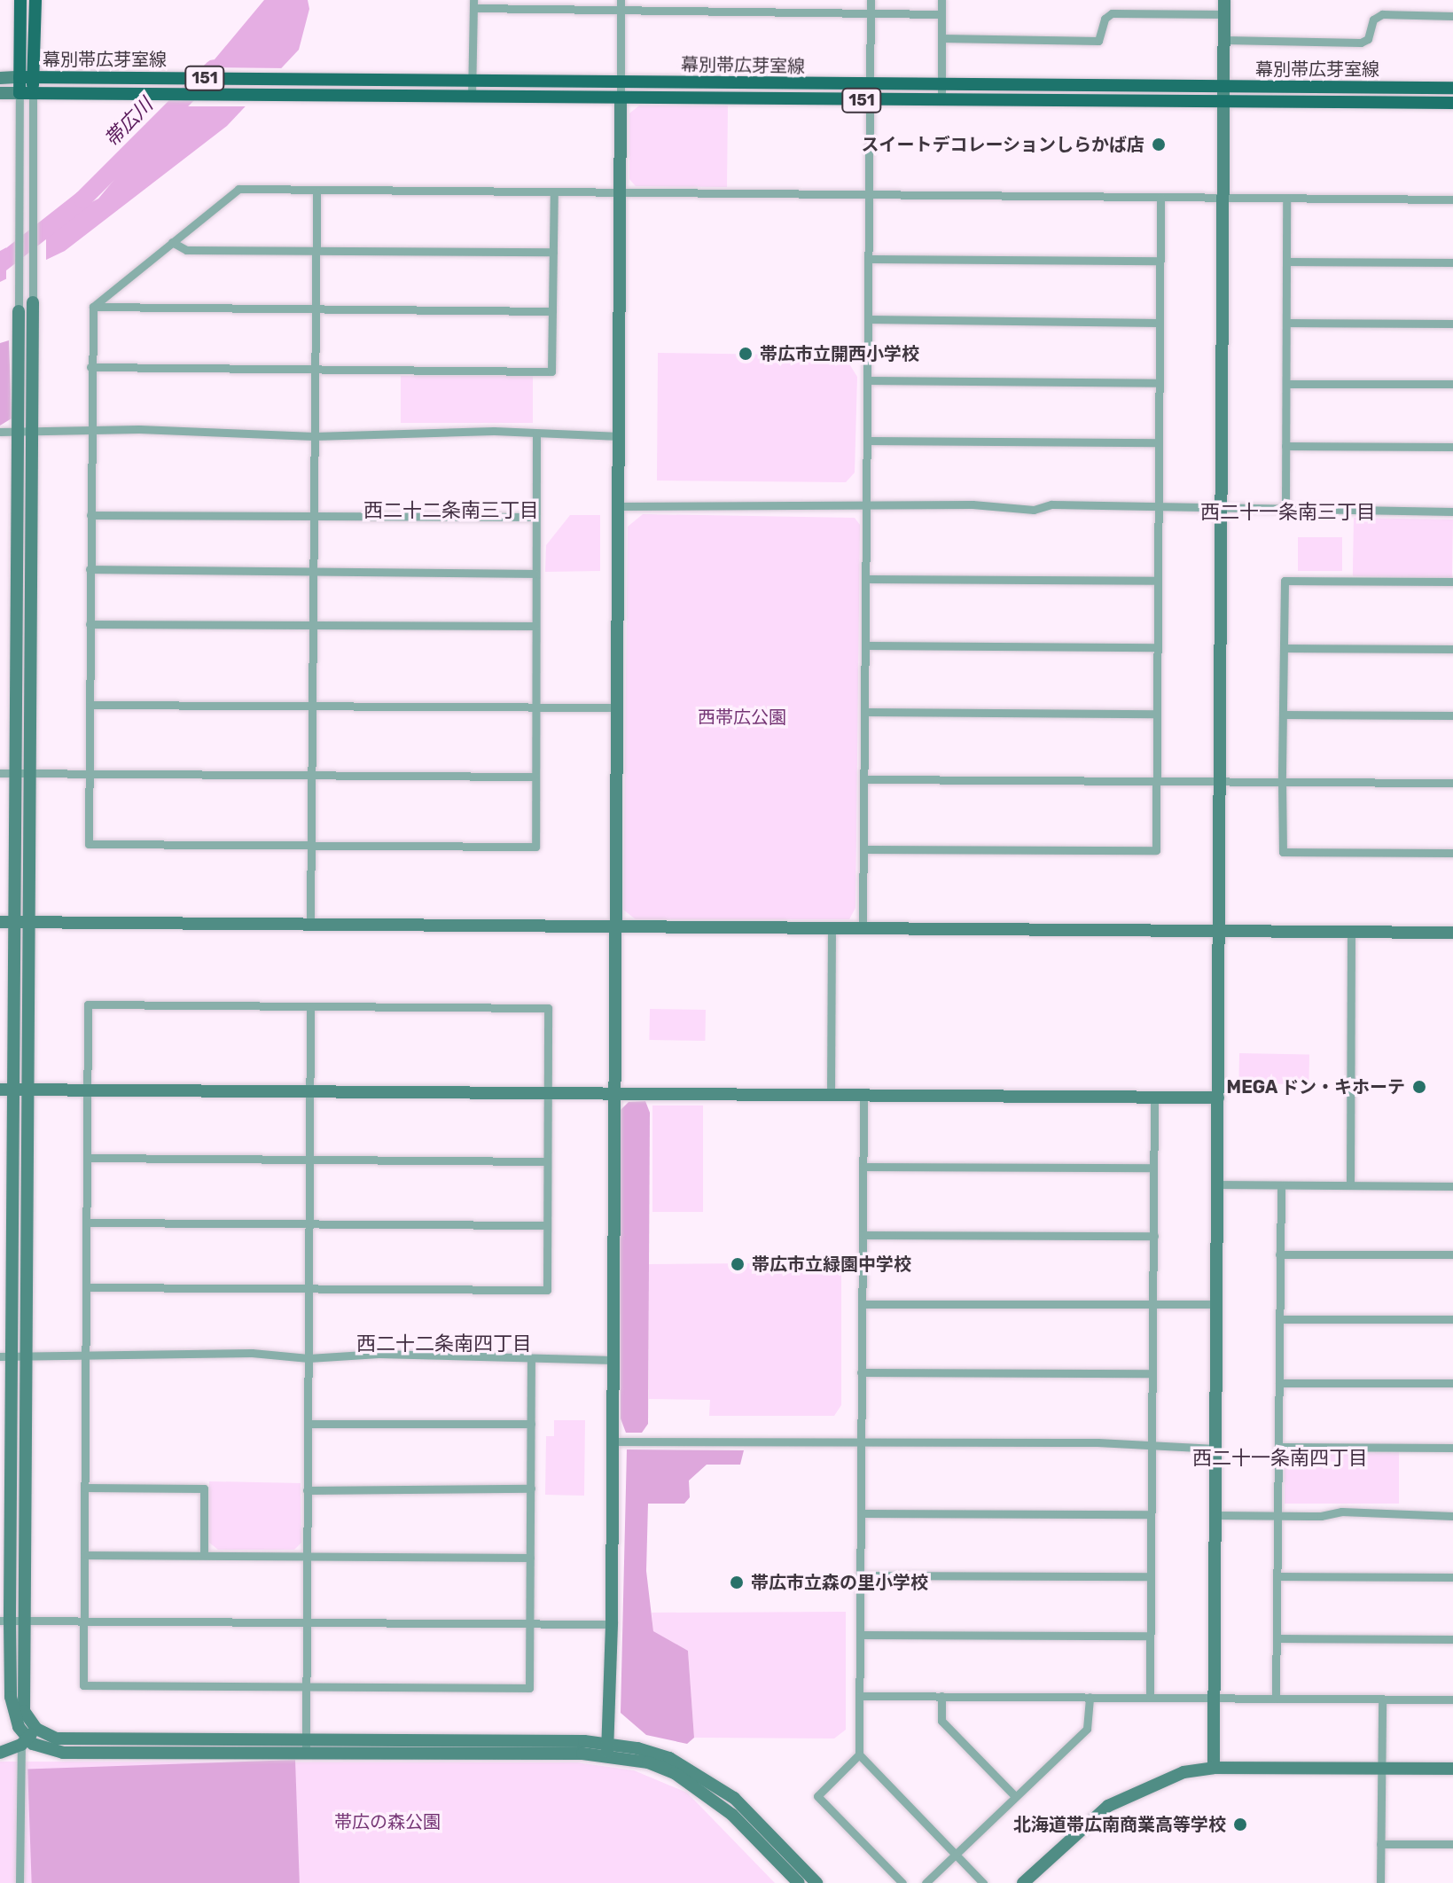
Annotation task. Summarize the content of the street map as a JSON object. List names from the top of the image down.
{
  "streets": {
    "main road": ["幕別帯広芽室線", "151"]
  },
  "districts": [
    "西二十二条南三丁目",
    "西二十一条南三丁目",
    "西二十二条南四丁目",
    "西二十一条南四丁目"
  ],
  "water": ["帯広川"],
  "parks": ["西帯広公園", "帯広の森公園"],
  "places": [
    "スイートデコレーションしらかば店",
    "帯広市立開西小学校",
    "MEGA ドン・キホーテ",
    "帯広市立緑園中学校",
    "帯広市立森の里小学校",
    "北海道帯広南商業高等学校"
  ]
}
